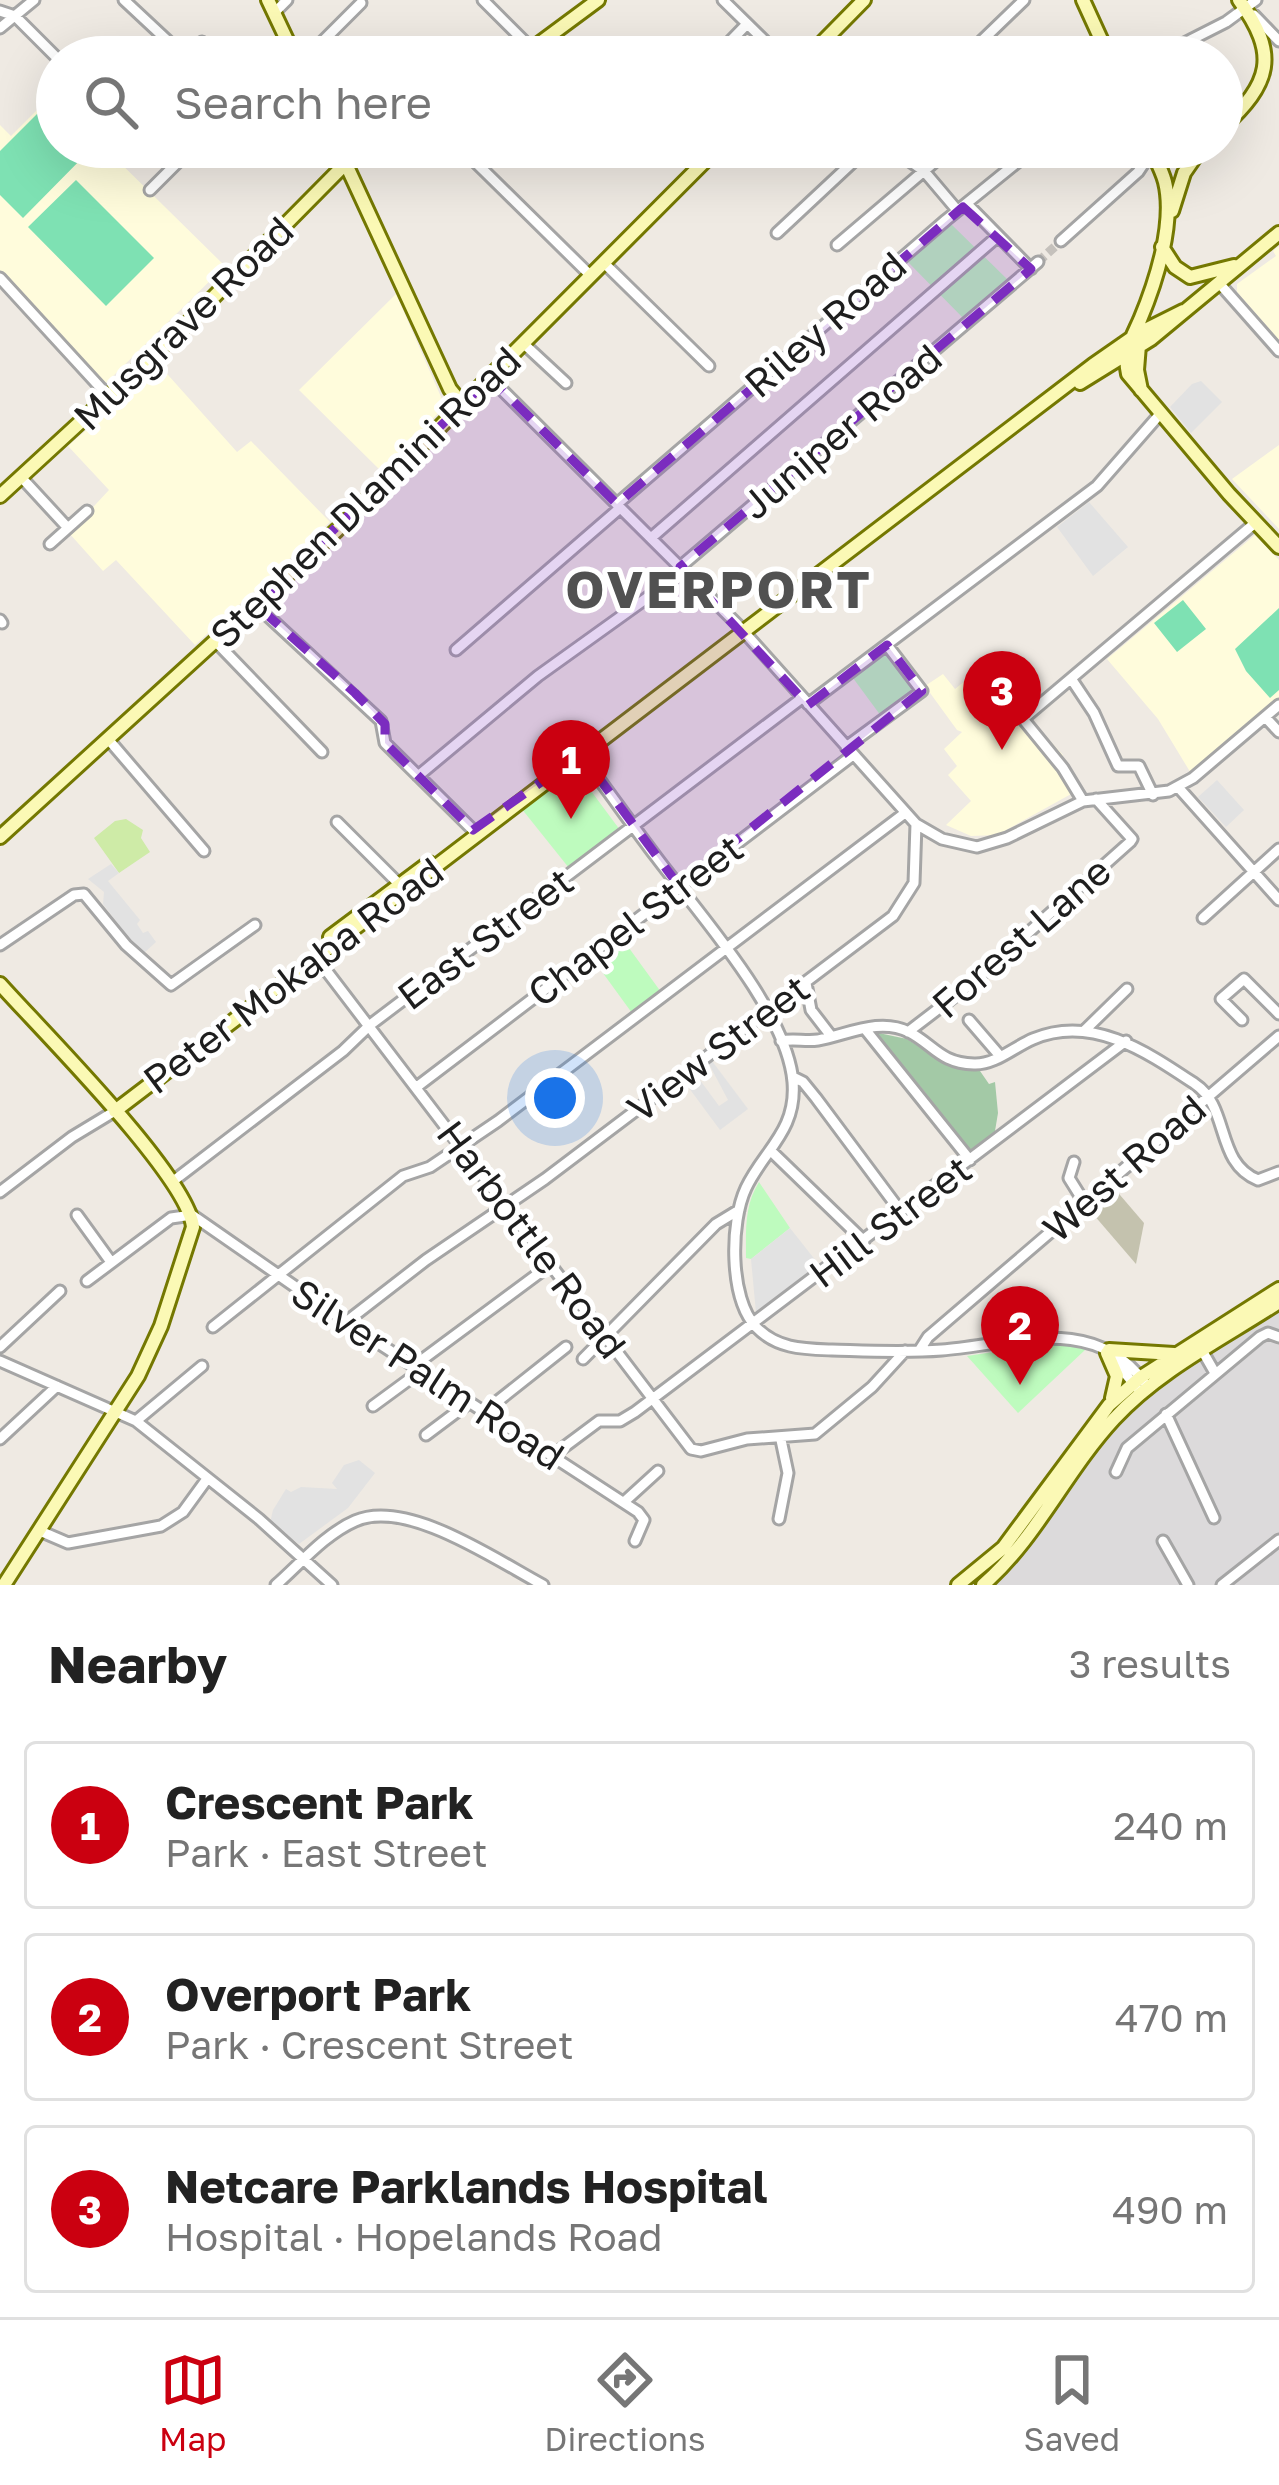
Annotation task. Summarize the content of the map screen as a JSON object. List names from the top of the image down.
{
  "streets": {
    "street": [
      "Musgrave Road",
      "Riley Road",
      "Juniper Road",
      "Stephen Dlamini Road",
      "Chapel Street",
      "Forest Lane",
      "East Street",
      "Peter Mokaba Road",
      "View Street",
      "West Road",
      "Hill Street",
      "Harbottle Road",
      "Silver Palm Road"
    ]
  },
  "crossings": [
    ["Chapel Street", "East Street"],
    ["Chapel Street", "Harbottle Road"],
    ["East Street", "Harbottle Road"],
    ["Peter Mokaba Road", "Harbottle Road"],
    ["View Street", "Harbottle Road"],
    ["View Street", "Silver Palm Road"],
    ["Hill Street", "Harbottle Road"],
    ["Hill Street", "Silver Palm Road"]
  ],
  "districts": ["OVERPORT"],
  "page": {
    "search": "Search here",
    "pins": ["3", "1", "2"],
    "heading": ["Nearby", "3 results"],
    "list": [
      {
        "mark": "1",
        "name": "Crescent Park",
        "note": "Park · East Street",
        "value": "240 m"
      },
      {
        "mark": "2",
        "name": "Overport Park",
        "note": "Park · Crescent Street",
        "value": "470 m"
      },
      {
        "mark": "3",
        "name": "Netcare Parklands Hospital",
        "note": "Hospital · Hopelands Road",
        "value": "490 m"
      }
    ],
    "nav": ["Map", "Directions", "Saved"]
  }
}
